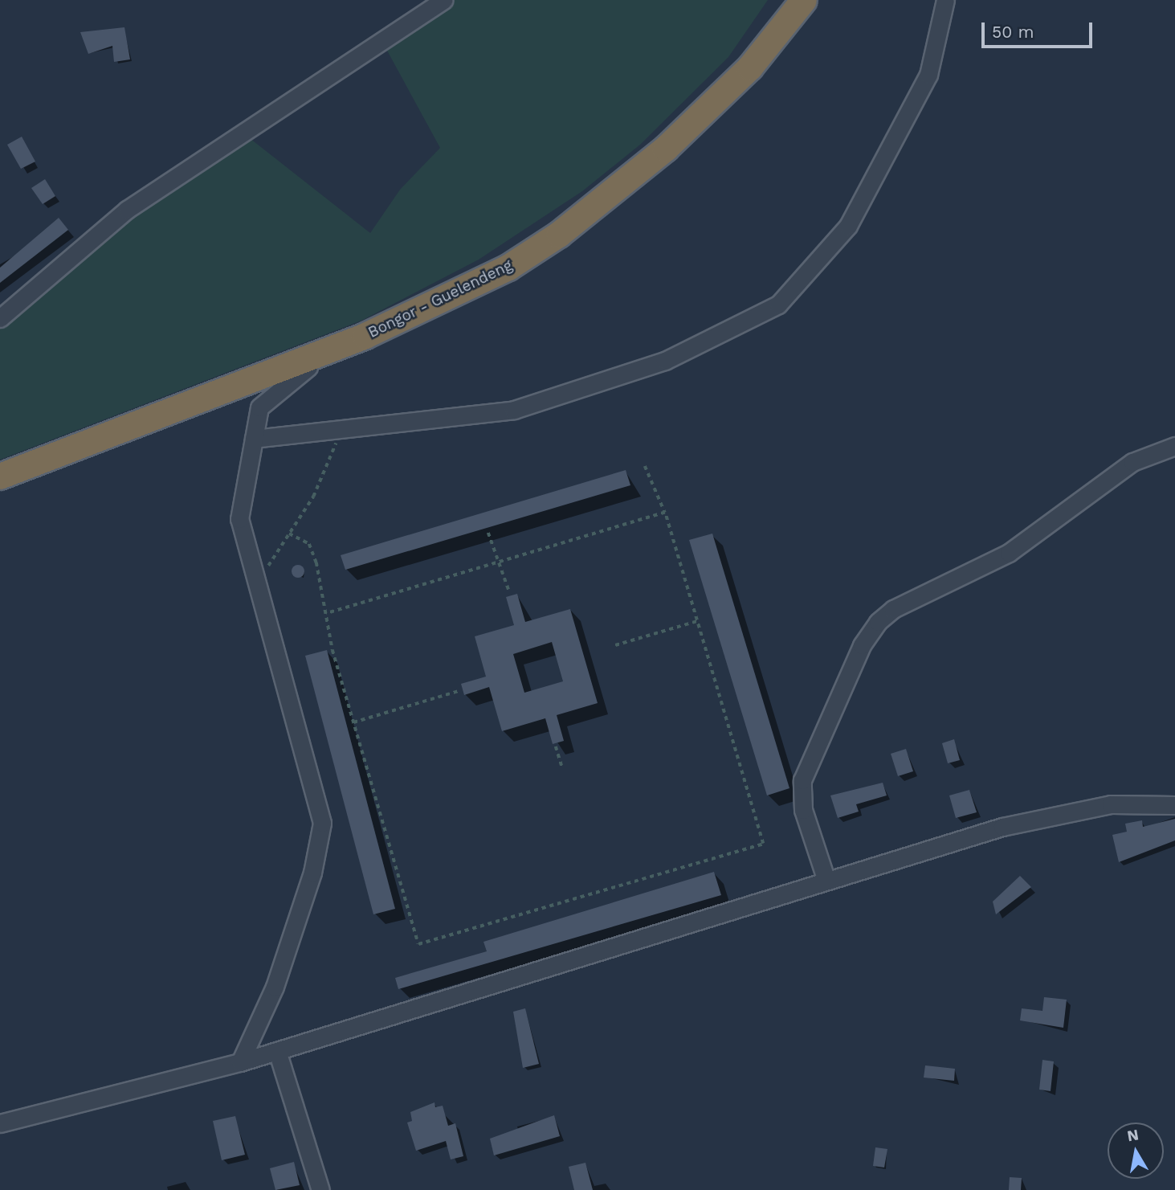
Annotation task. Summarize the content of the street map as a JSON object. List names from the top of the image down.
{
  "streets": {
    "highway": ["Bongor - Guelendeng"]
  },
  "scale_bar": "50 m",
  "north": "top"
}
